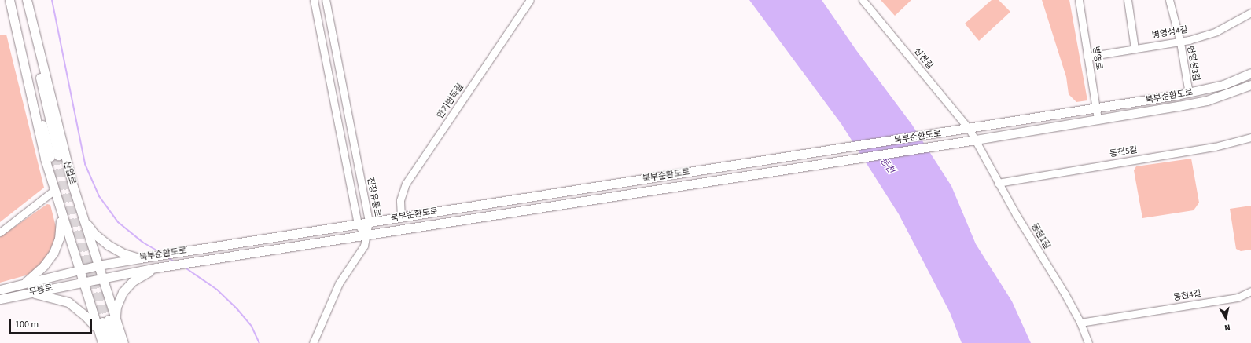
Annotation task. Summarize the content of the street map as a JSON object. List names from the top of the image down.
{
  "streets": {
    "main road": ["북부순환도로", "산업로", "무룡로"],
    "street": [
      "병영성4길",
      "병영로",
      "산전길",
      "병영성3길",
      "안기번득길",
      "동천5길",
      "진장유통로",
      "동천1길",
      "동천4길"
    ]
  },
  "crossings": [
    ["병영성4길", "병영로"],
    ["병영성4길", "병영성3길"],
    ["병영로", "북부순환도로"],
    ["산전길", "북부순환도로"],
    ["산전길", "동천1길"],
    ["병영성3길", "북부순환도로"],
    ["북부순환도로", "안기번득길"],
    ["북부순환도로", "산업로"],
    ["북부순환도로", "진장유통로"],
    ["북부순환도로", "동천1길"],
    ["북부순환도로", "무룡로"],
    ["동천5길", "동천1길"],
    ["동천1길", "동천4길"]
  ],
  "water": ["동천"],
  "scale_bar": "100 m",
  "north": "bottom"
}
